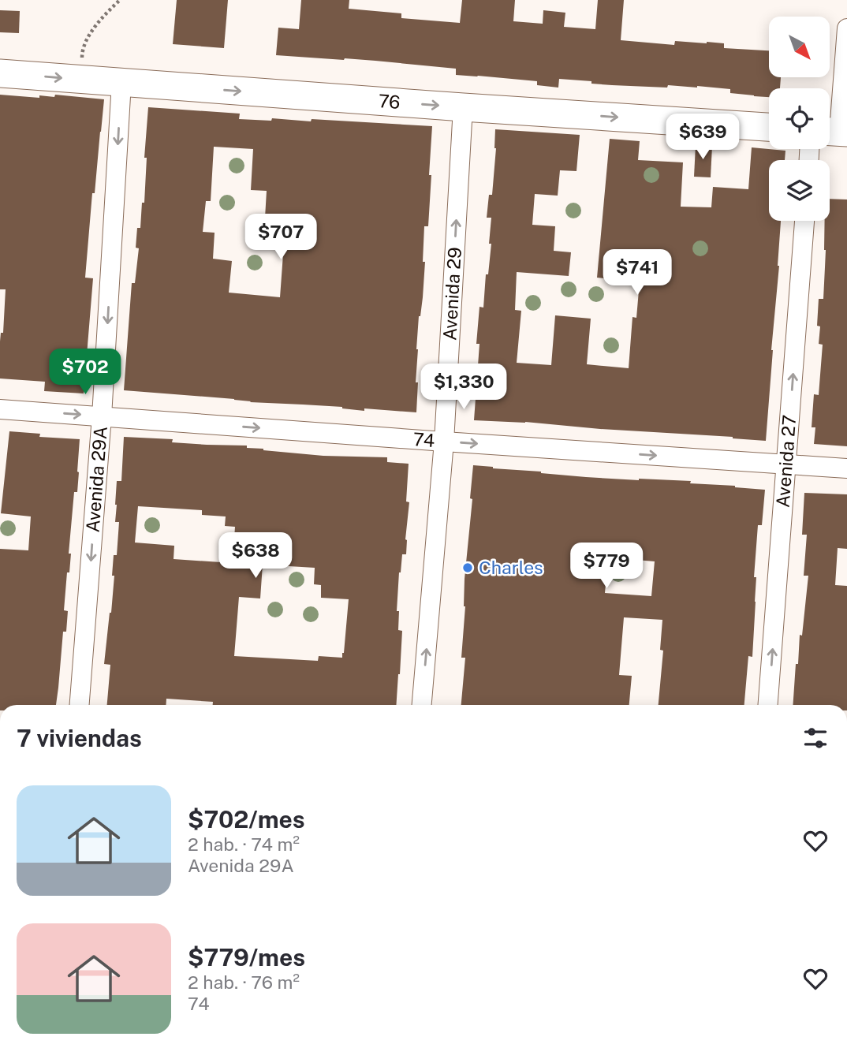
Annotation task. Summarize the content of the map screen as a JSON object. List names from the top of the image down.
{
  "streets": {
    "street": [
      "76",
      "Avenida 29",
      "74",
      "Avenida 27",
      "Avenida 29A"
    ]
  },
  "crossings": [
    ["76", "Avenida 29"],
    ["76", "Avenida 29A"],
    ["Avenida 29", "74"],
    ["74", "Avenida 27"],
    ["74", "Avenida 29A"]
  ],
  "one_way": [
    "76",
    "Avenida 29",
    "74",
    "Avenida 27",
    "Avenida 29A"
  ],
  "places": ["Charles"],
  "north": "bottom right",
  "page": {
    "price": [
      "$639",
      "$707",
      "$741",
      "$702",
      "$1,330",
      "$638",
      "$779"
    ],
    "heading": "7 viviendas",
    "list": [
      {
        "name": "$702/mes",
        "note": "2 hab. · 74 m² · Avenida 29A"
      },
      {
        "name": "$779/mes",
        "note": "2 hab. · 76 m² · 74"
      }
    ]
  }
}
